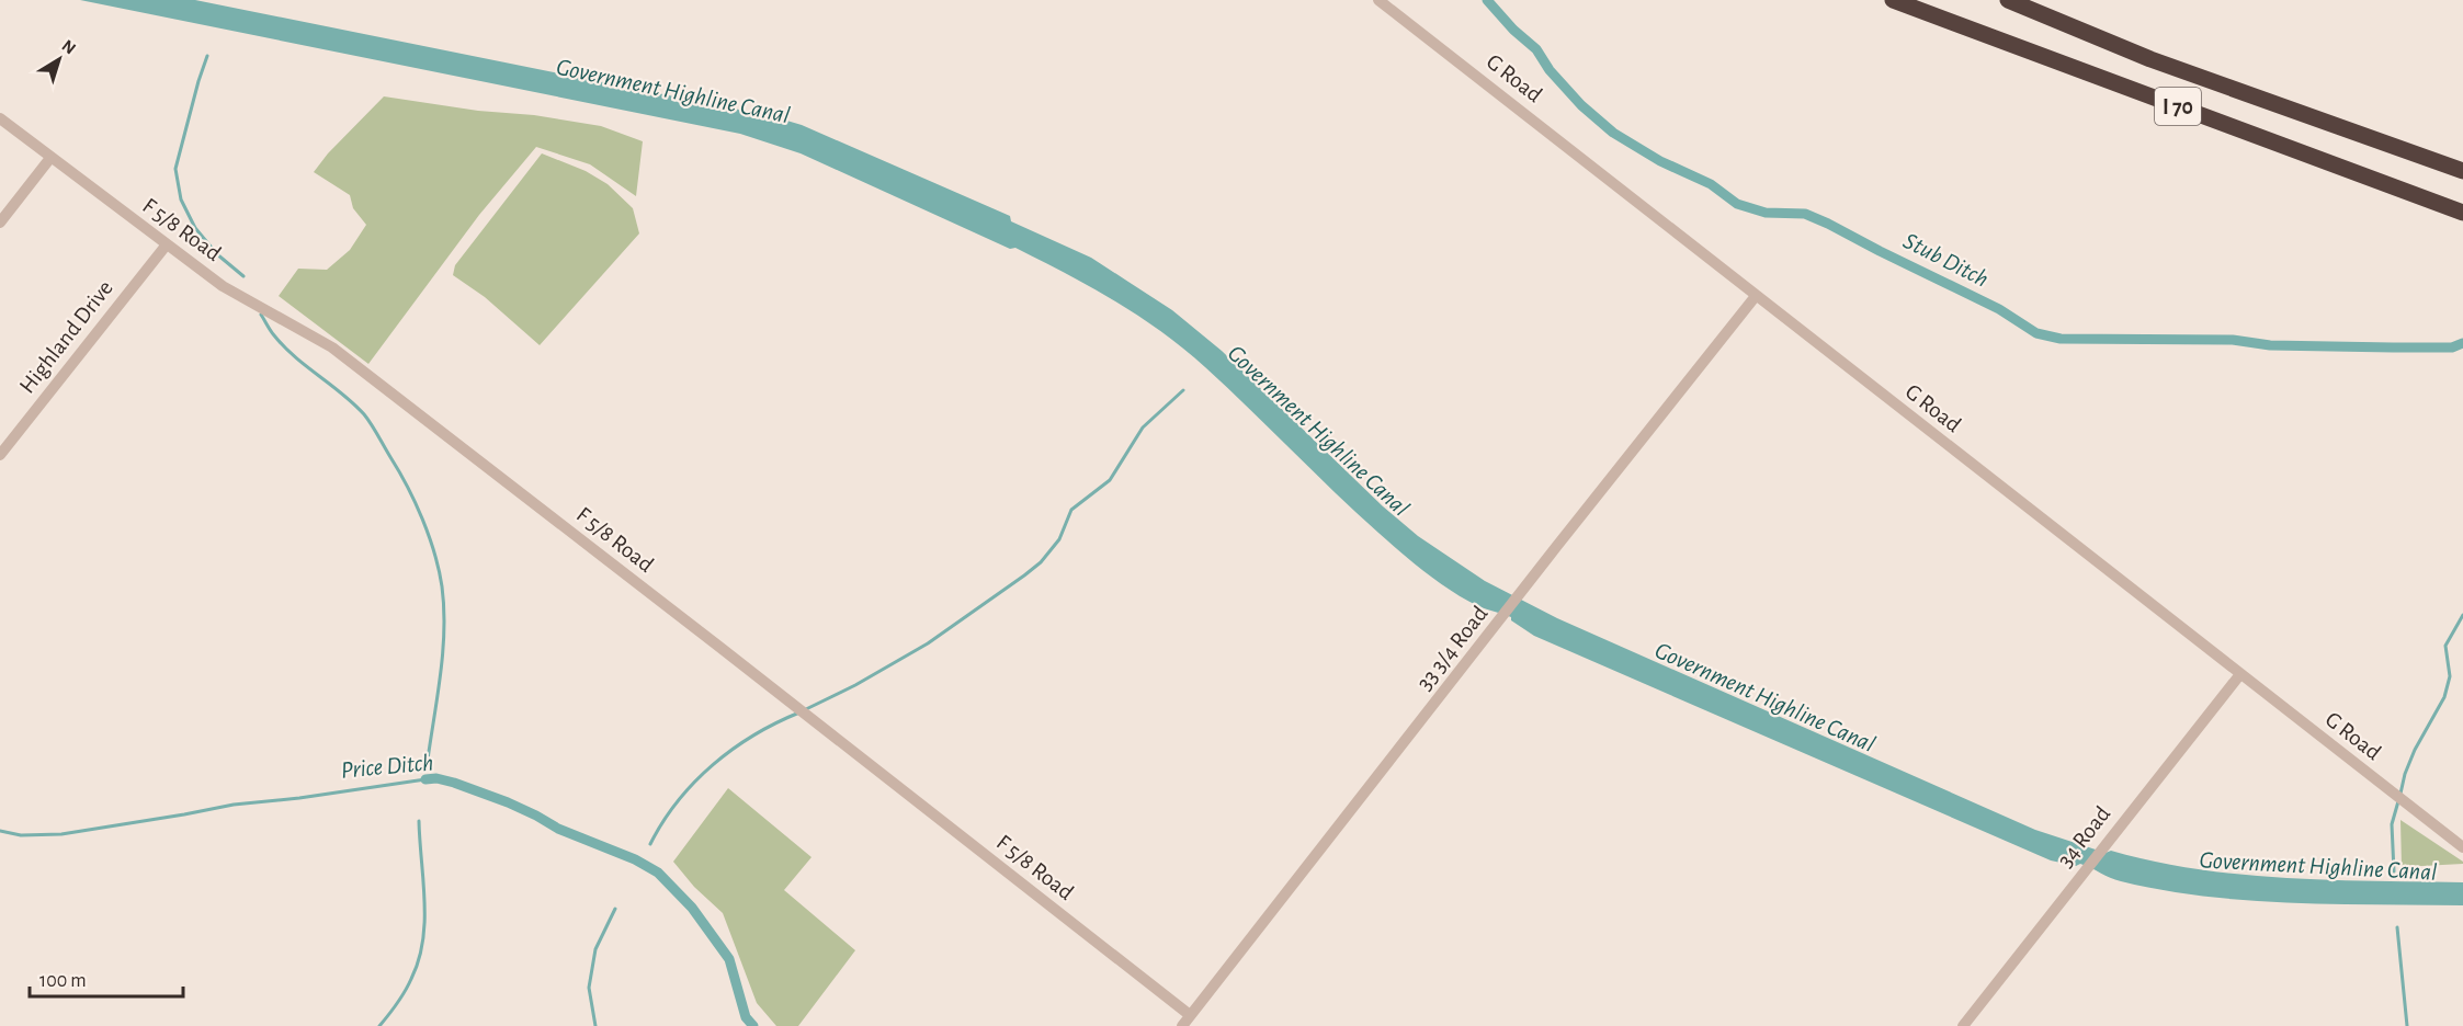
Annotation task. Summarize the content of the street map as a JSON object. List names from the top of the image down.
{
  "streets": {
    "highway": ["I 70"],
    "street": [
      "G Road",
      "F 5/8 Road",
      "Highland Drive",
      "33 3/4 Road",
      "34 Road"
    ]
  },
  "crossings": [
    ["G Road", "33 3/4 Road"],
    ["G Road", "34 Road"],
    ["F 5/8 Road", "Highland Drive"],
    ["F 5/8 Road", "33 3/4 Road"]
  ],
  "water": ["Government Highline Canal", "Stub Ditch", "Price Ditch"],
  "scale_bar": "100 m",
  "north": "top right"
}
